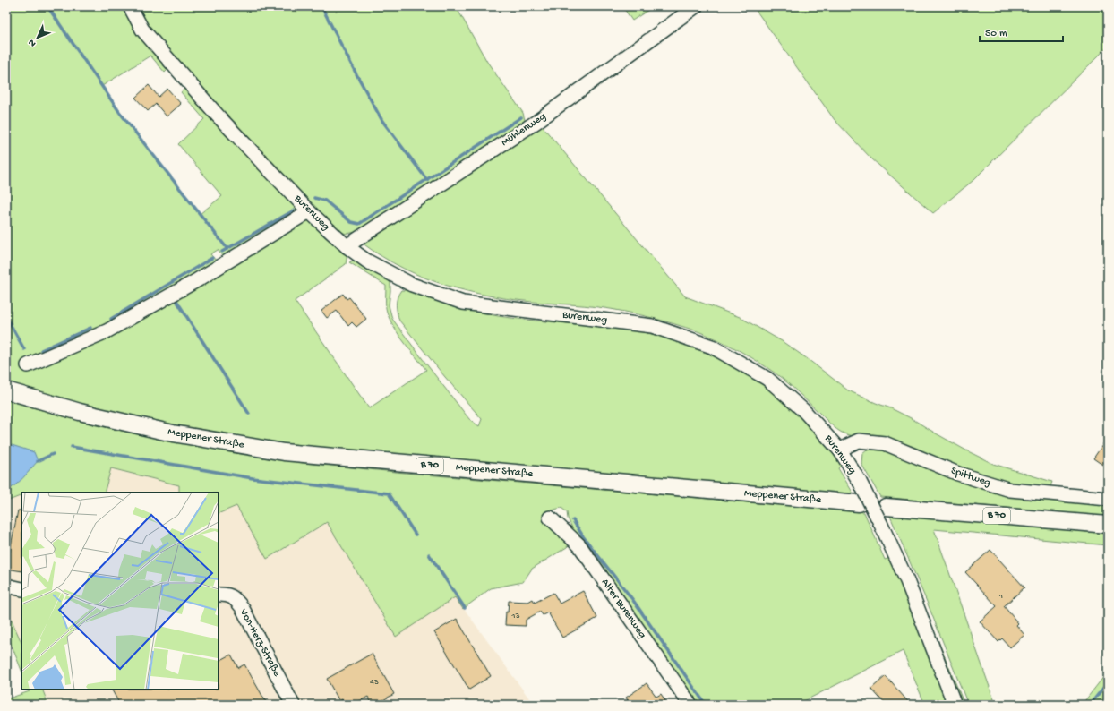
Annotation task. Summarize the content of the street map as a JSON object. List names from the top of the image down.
{
  "streets": {
    "main road": ["Meppener Straße", "B 70"],
    "street": [
      "Mühlenweg",
      "Burenweg",
      "Spittweg",
      "Alter Burenweg",
      "Von-Herz-Straße"
    ]
  },
  "crossings": [
    ["Mühlenweg", "Burenweg"],
    ["Burenweg", "Spittweg"]
  ],
  "house_numbers": ["1", "13", "43"],
  "scale_bar": "50 m",
  "north": "bottom left"
}
